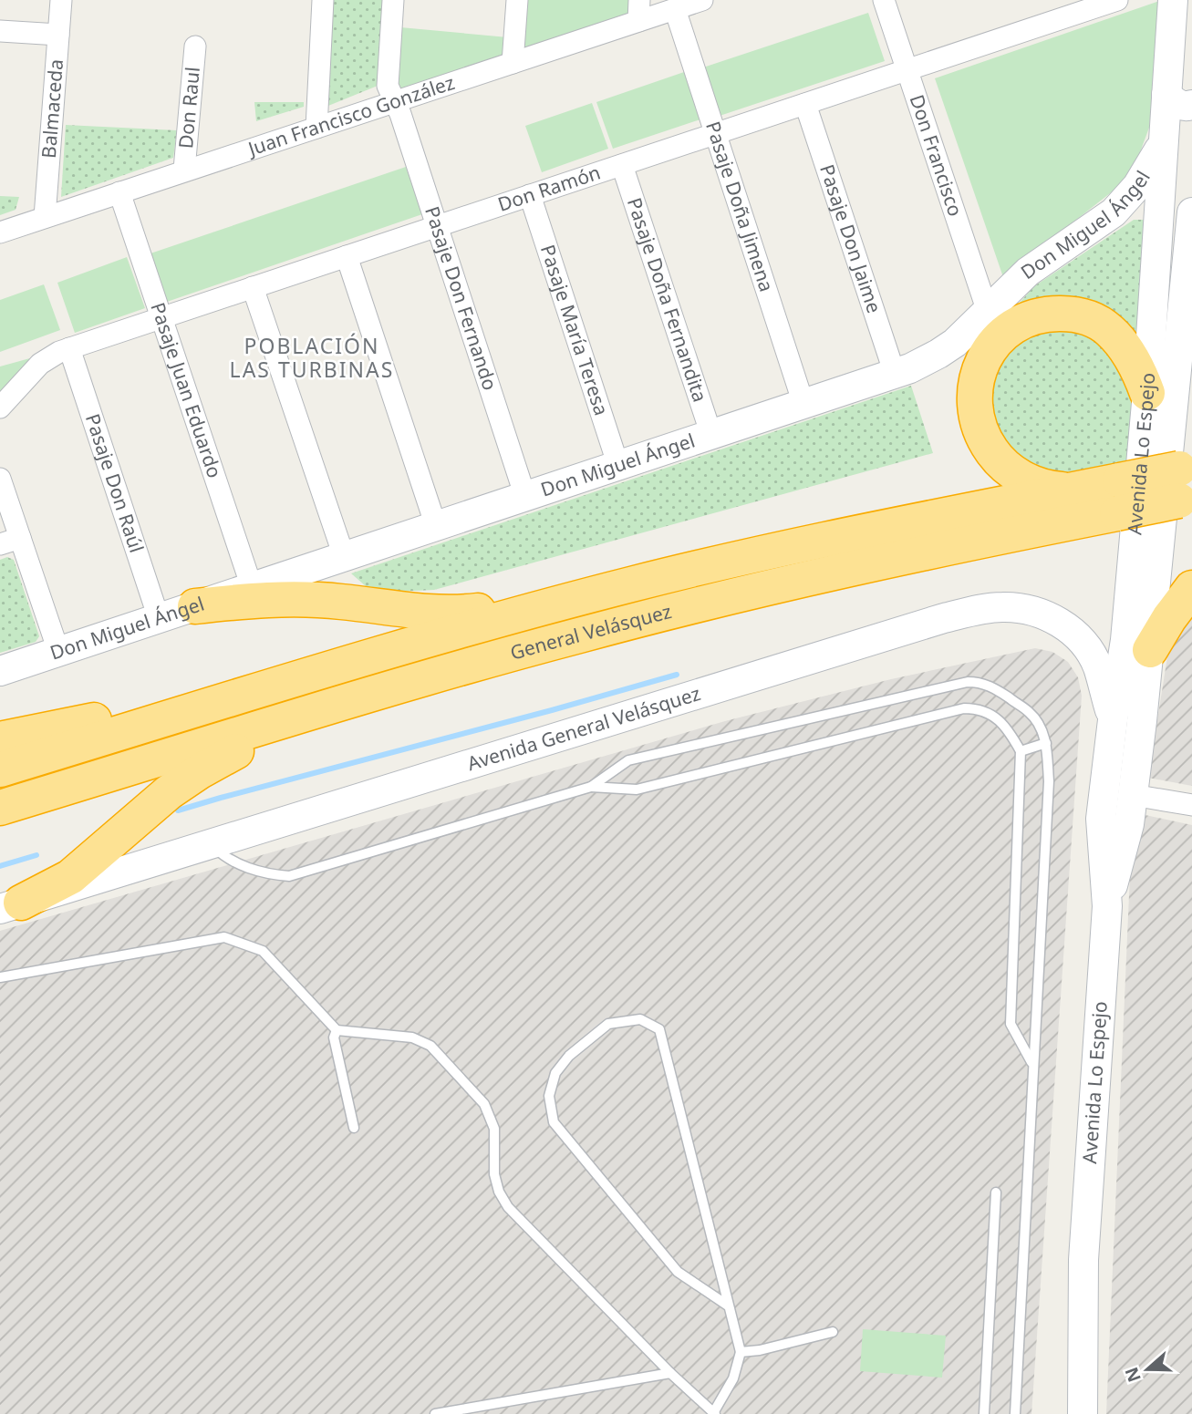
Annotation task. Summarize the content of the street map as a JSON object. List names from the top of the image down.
{
  "streets": {
    "highway": ["General Velásquez"],
    "main road": ["Don Miguel Ángel", "Avenida Lo Espejo", "Avenida General Velásquez"],
    "street": [
      "Don Raul",
      "Balmaceda",
      "Juan Francisco González",
      "Don Francisco",
      "Don Ramón",
      "Pasaje Doña Jimena",
      "Pasaje Don Jaime",
      "Pasaje Don Fernando",
      "Pasaje Doña Fernandita",
      "Pasaje María Teresa",
      "Pasaje Juan Eduardo",
      "Pasaje Don Raúl"
    ]
  },
  "crossings": [
    ["Don Raul", "Juan Francisco González"],
    ["Balmaceda", "Juan Francisco González"],
    ["Juan Francisco González", "Pasaje Doña Jimena"],
    ["Juan Francisco González", "Pasaje Don Fernando"],
    ["Juan Francisco González", "Pasaje Juan Eduardo"],
    ["Don Francisco", "Don Ramón"],
    ["Don Francisco", "Don Miguel Ángel"],
    ["Don Ramón", "Pasaje Doña Jimena"],
    ["Don Ramón", "Pasaje Don Jaime"],
    ["Don Ramón", "Pasaje Don Fernando"],
    ["Don Ramón", "Pasaje Doña Fernandita"],
    ["Don Ramón", "Pasaje María Teresa"],
    ["Don Ramón", "Pasaje Juan Eduardo"],
    ["Don Ramón", "Pasaje Don Raúl"],
    ["Pasaje Doña Jimena", "Don Miguel Ángel"],
    ["Don Miguel Ángel", "Pasaje Don Jaime"],
    ["Don Miguel Ángel", "Pasaje Don Fernando"],
    ["Don Miguel Ángel", "Pasaje Doña Fernandita"],
    ["Don Miguel Ángel", "Pasaje María Teresa"],
    ["Don Miguel Ángel", "Pasaje Juan Eduardo"],
    ["Don Miguel Ángel", "Avenida Lo Espejo"],
    ["Don Miguel Ángel", "Pasaje Don Raúl"],
    ["Avenida Lo Espejo", "Avenida General Velásquez"]
  ],
  "districts": ["POBLACIÓN LAS TURBINAS"],
  "north": "left"
}
